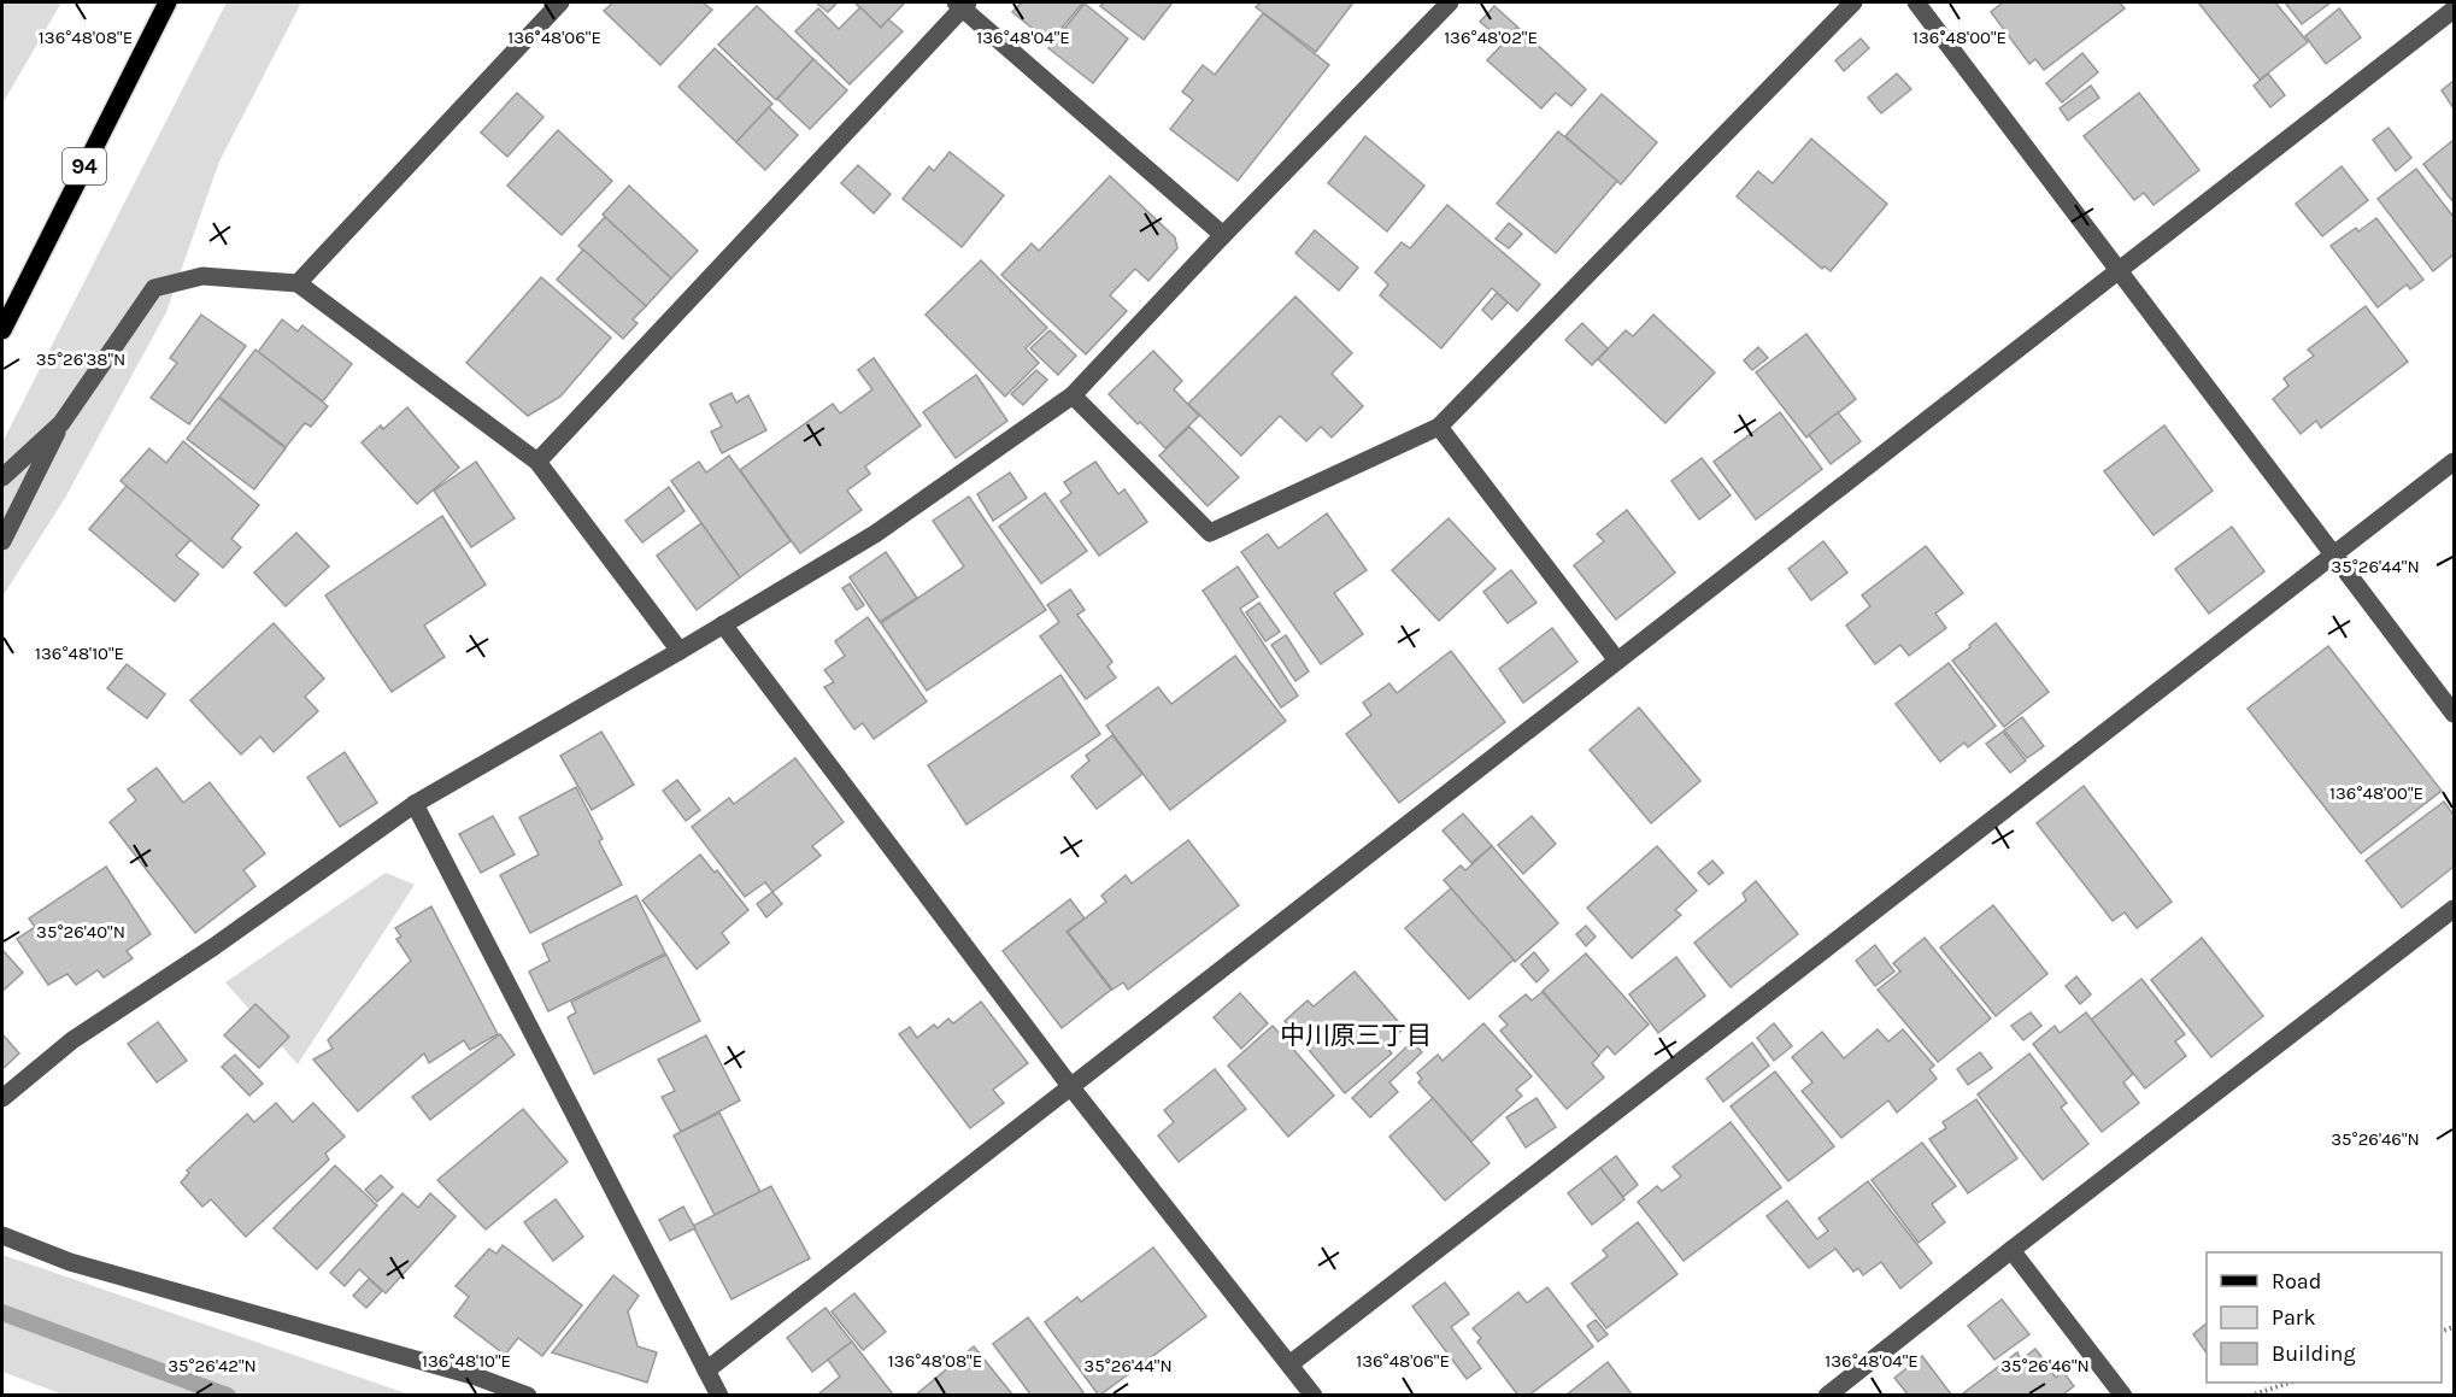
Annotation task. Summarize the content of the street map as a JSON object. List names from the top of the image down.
{
  "streets": {
    "main road": ["94"]
  },
  "districts": ["中川原三丁目"],
  "legend": ["Road", "Park", "Building"],
  "coordinates": [
    "136°48'00\"E",
    "136°48'08\"E",
    "136°48'06\"E",
    "136°48'04\"E",
    "136°48'02\"E",
    "35°26'38\"N",
    "35°26'44\"N",
    "136°48'10\"E",
    "35°26'40\"N",
    "35°26'46\"N",
    "35°26'42\"N"
  ]
}
